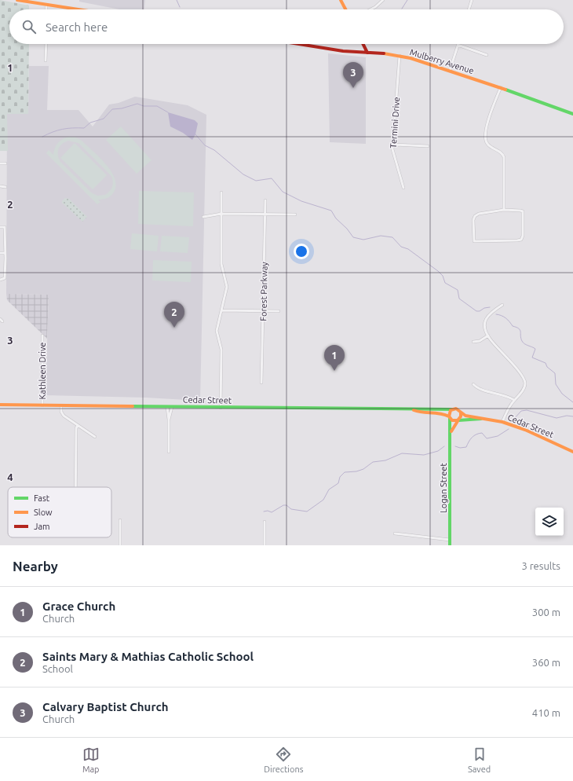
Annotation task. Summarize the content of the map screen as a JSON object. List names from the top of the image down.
{
  "streets": {
    "main road": ["Mulberry Avenue", "Cedar Street", "Logan Street"],
    "street": ["Termini Drive", "Forest Parkway", "Kathleen Drive"]
  },
  "crossings": [
    ["Mulberry Avenue", "Termini Drive"],
    ["Kathleen Drive", "Cedar Street"],
    ["Cedar Street", "Logan Street"]
  ],
  "legend": ["Fast", "Slow", "Jam"],
  "page": {
    "search": "Search here",
    "pins": ["3", "2", "1"],
    "heading": ["Nearby", "3 results"],
    "list": [
      {
        "mark": "1",
        "name": "Grace Church",
        "note": "Church",
        "value": "300 m"
      },
      {
        "mark": "2",
        "name": "Saints Mary & Mathias Catholic School",
        "note": "School",
        "value": "360 m"
      },
      {
        "mark": "3",
        "name": "Calvary Baptist Church",
        "note": "Church",
        "value": "410 m"
      }
    ],
    "nav": ["Map", "Directions", "Saved"]
  },
  "grid": {
    "rows": [
      "1",
      "2",
      "3",
      "4"
    ]
  }
}
